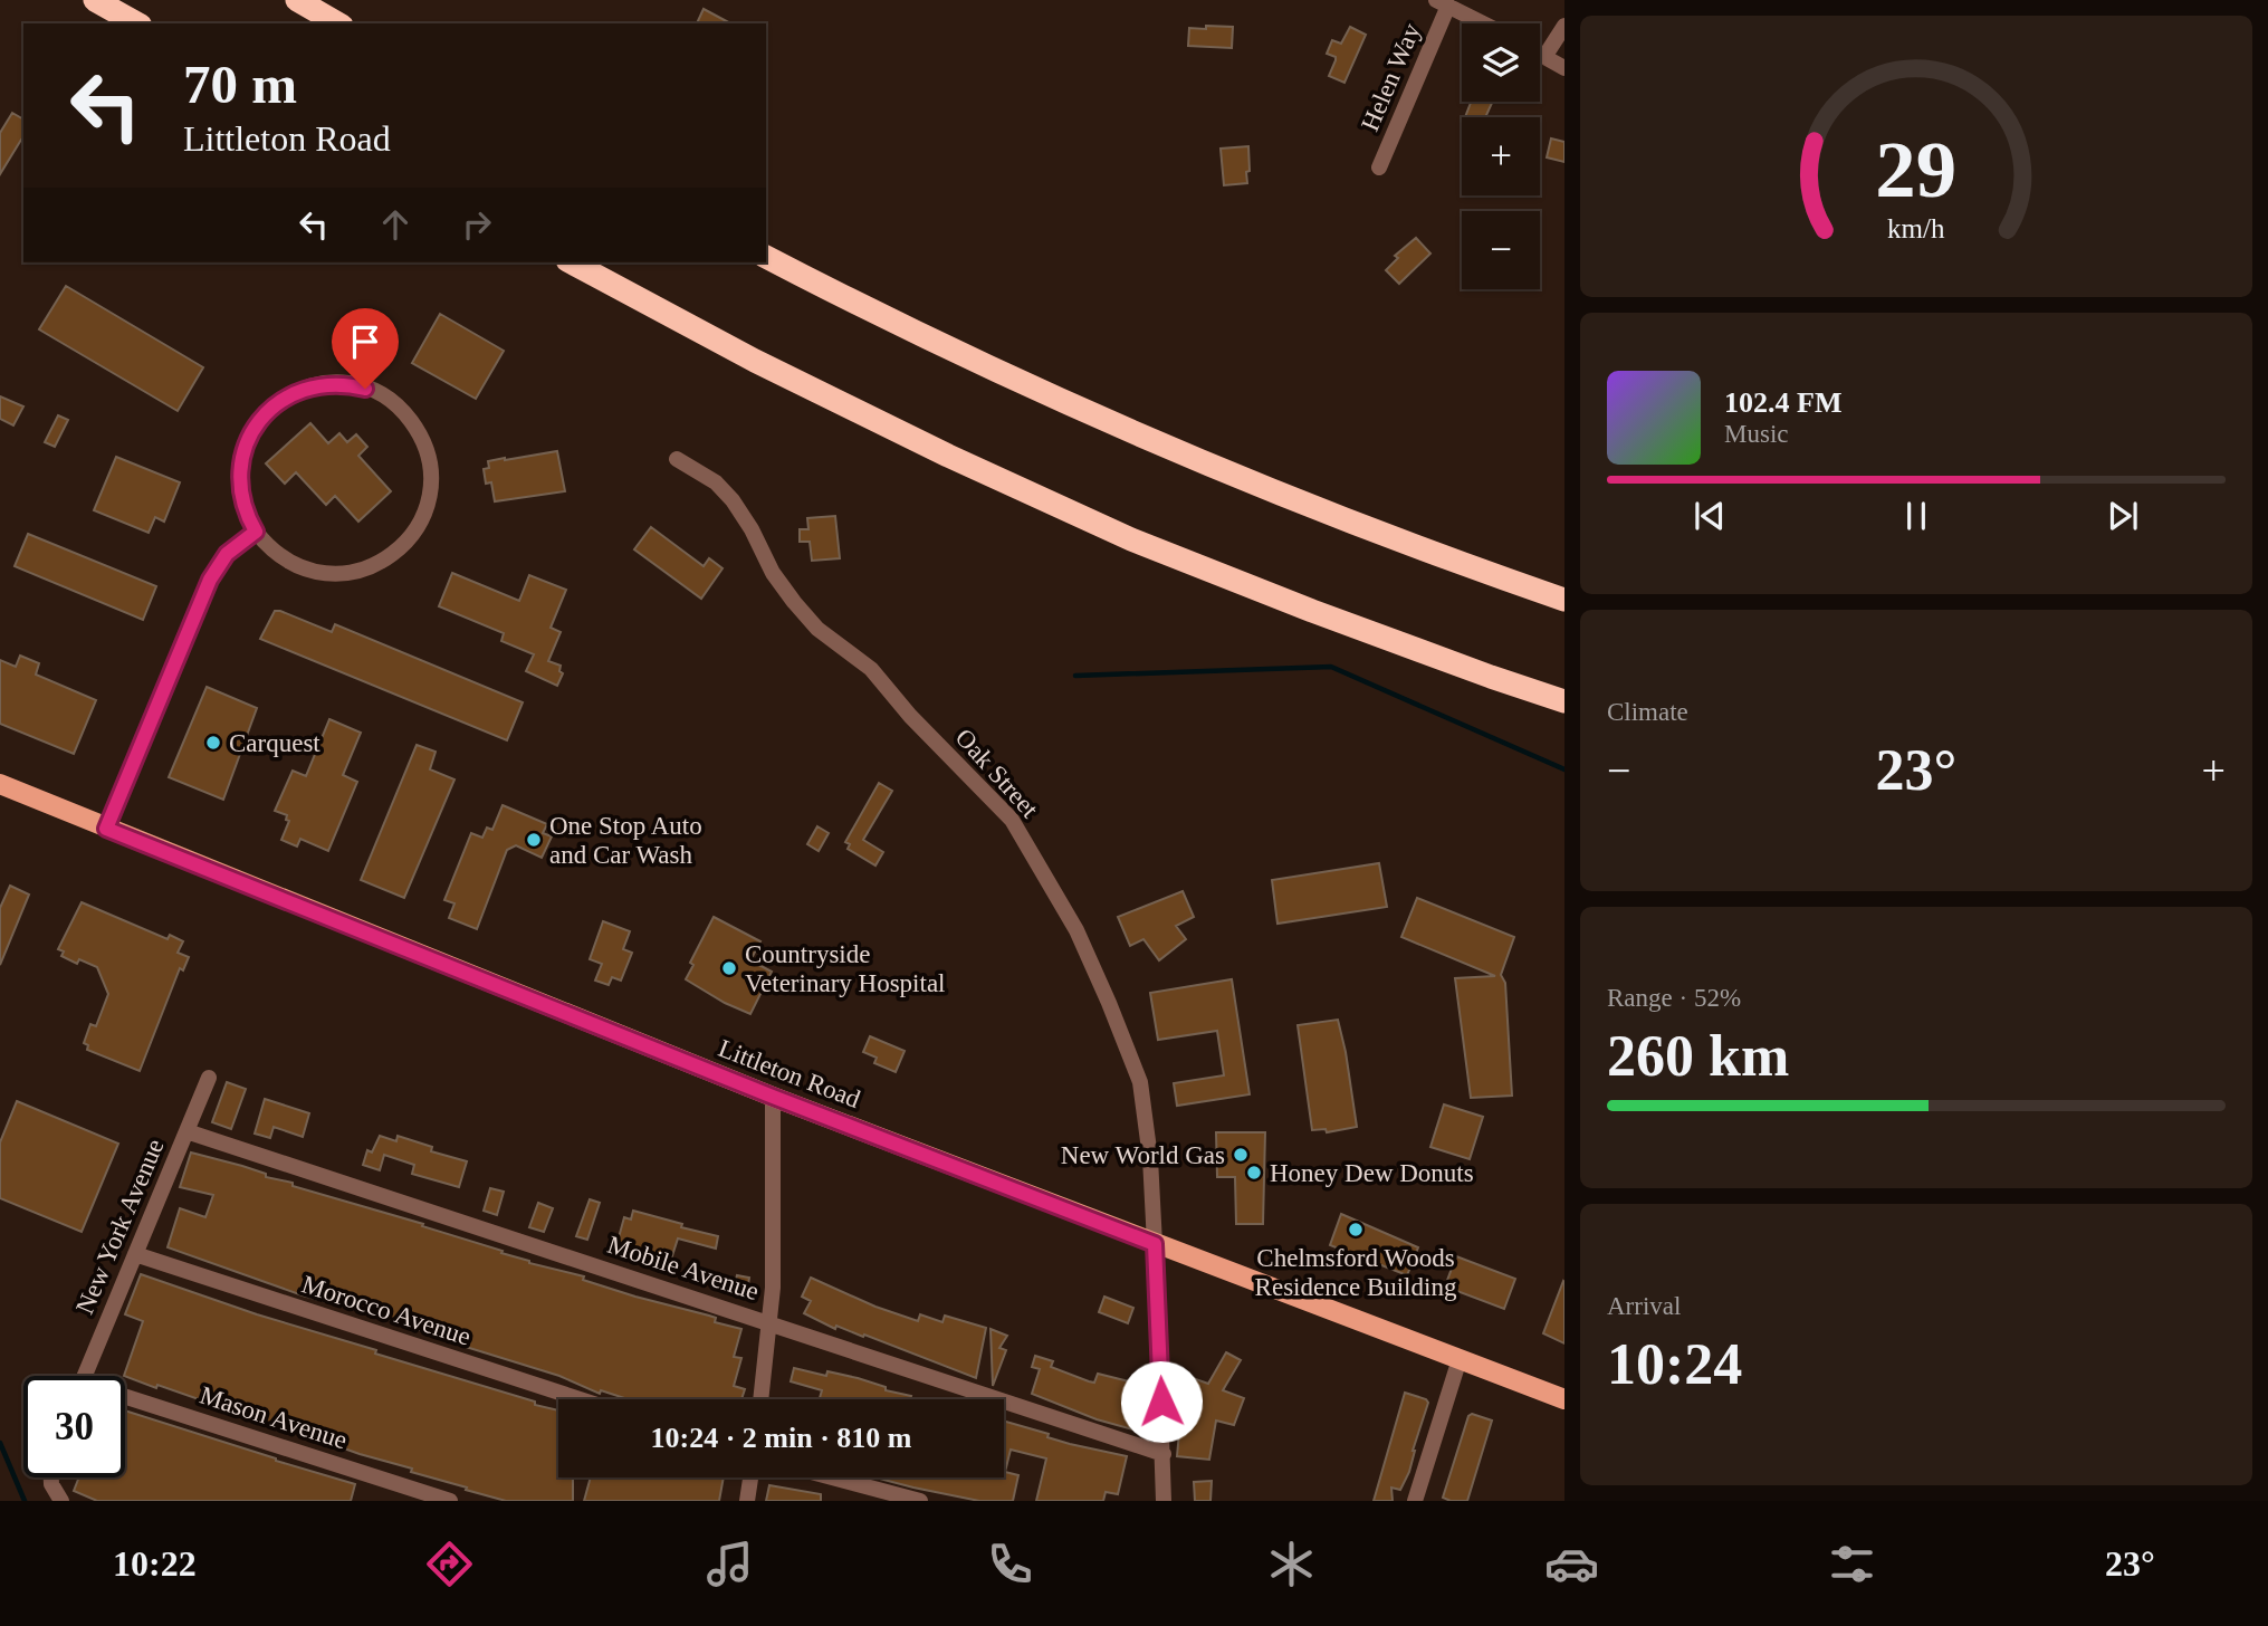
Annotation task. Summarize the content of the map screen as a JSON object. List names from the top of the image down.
{
  "streets": {
    "main road": ["Littleton Road"],
    "street": [
      "Helen Way",
      "Oak Street",
      "New York Avenue",
      "Mobile Avenue",
      "Morocco Avenue",
      "Mason Avenue"
    ]
  },
  "crossings": [
    ["Oak Street", "Littleton Road"],
    ["New York Avenue", "Mobile Avenue"],
    ["New York Avenue", "Morocco Avenue"]
  ],
  "places": [
    "Carquest",
    "One Stop Auto and Car Wash",
    "Countryside Veterinary Hospital",
    "New World Gas",
    "Honey Dew Donuts",
    "Chelmsford Woods Residence Building"
  ],
  "page": {
    "map_buttons": ["+", "−"],
    "turn": ["70 m", "Littleton Road"],
    "song": ["102.4 FM", "Music"],
    "tile": [
      "Climate",
      ["Range · 52%", "260 km"],
      ["Arrival", "10:24"]
    ],
    "heat": ["−", "23°", "+"],
    "limit": "30",
    "trip": "10:24 · 2 min · 810 m",
    "tabs": ["10:22", "23°"],
    "gauge": ["29", "km/h"]
  }
}
